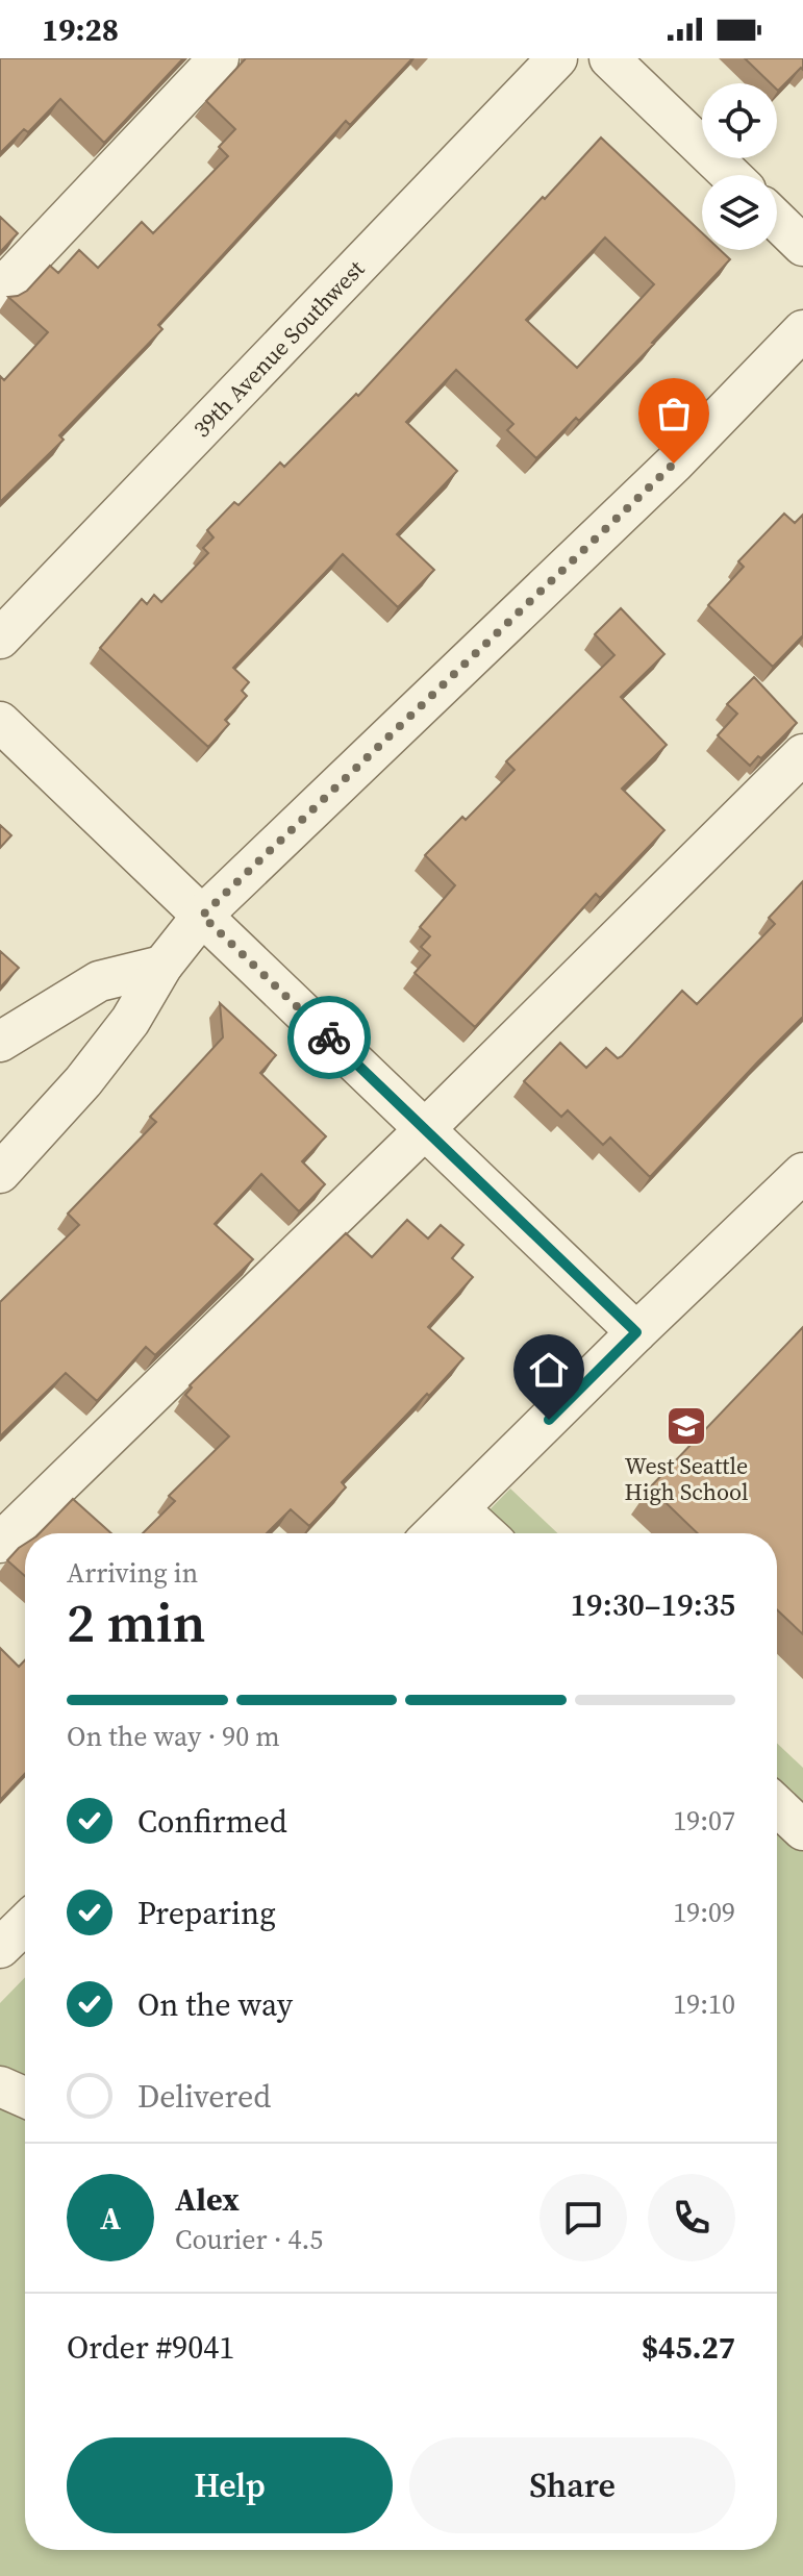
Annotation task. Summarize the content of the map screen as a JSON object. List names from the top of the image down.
{
  "streets": {
    "street": ["39th Avenue Southwest"]
  },
  "places": {
    "school or university": ["West Seattle High School"]
  },
  "page": {
    "status": "19:28",
    "heading": ["2 min", "Arriving in", "19:30–19:35"],
    "panel": [
      "Alex",
      "Courier · 4.5",
      "Order #9041",
      "$45.27"
    ],
    "bar": "On the way · 90 m",
    "list": [
      ["Confirmed", "19:07"],
      ["Preparing", "19:09"],
      ["On the way", "19:10"],
      "Delivered"
    ],
    "round": "A",
    "buttons": ["Help", "Share"]
  }
}
